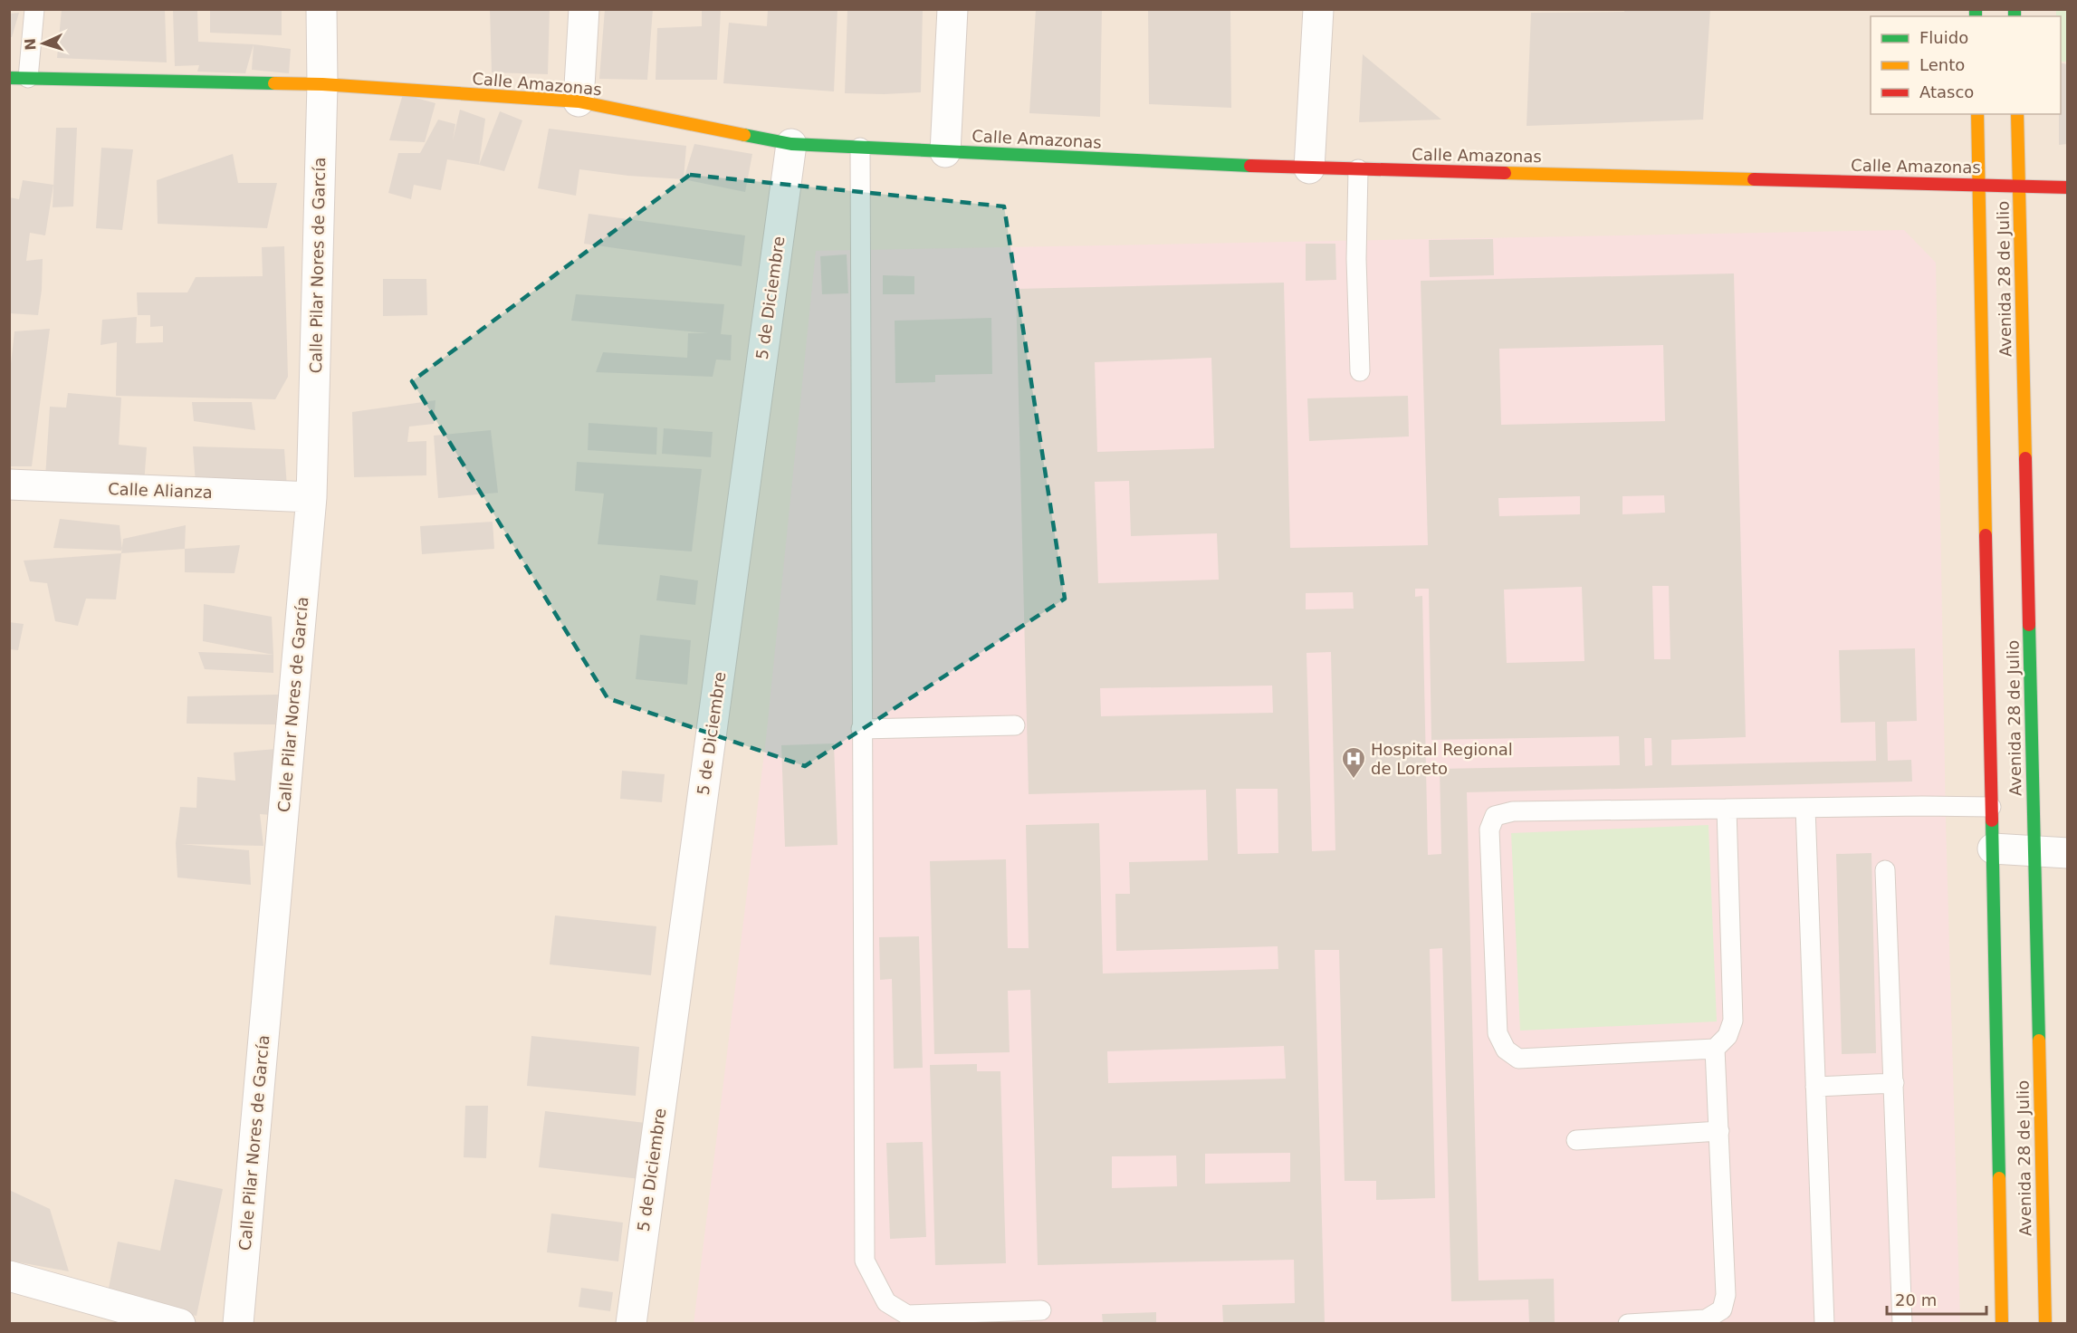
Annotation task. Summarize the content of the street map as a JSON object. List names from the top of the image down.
{
  "streets": {
    "main road": ["Calle Amazonas", "Avenida 28 de Julio"],
    "street": ["Calle Pilar Nores de García", "5 de Diciembre", "Calle Alianza"]
  },
  "crossings": [
    ["Calle Amazonas", "Calle Pilar Nores de García"],
    ["Calle Amazonas", "Avenida 28 de Julio"],
    ["Calle Amazonas", "5 de Diciembre"],
    ["Calle Pilar Nores de García", "Calle Alianza"]
  ],
  "places": {
    "hospital": ["Hospital Regional de Loreto"]
  },
  "legend": ["Fluido", "Lento", "Atasco"],
  "scale_bar": "20 m",
  "north": "left"
}
